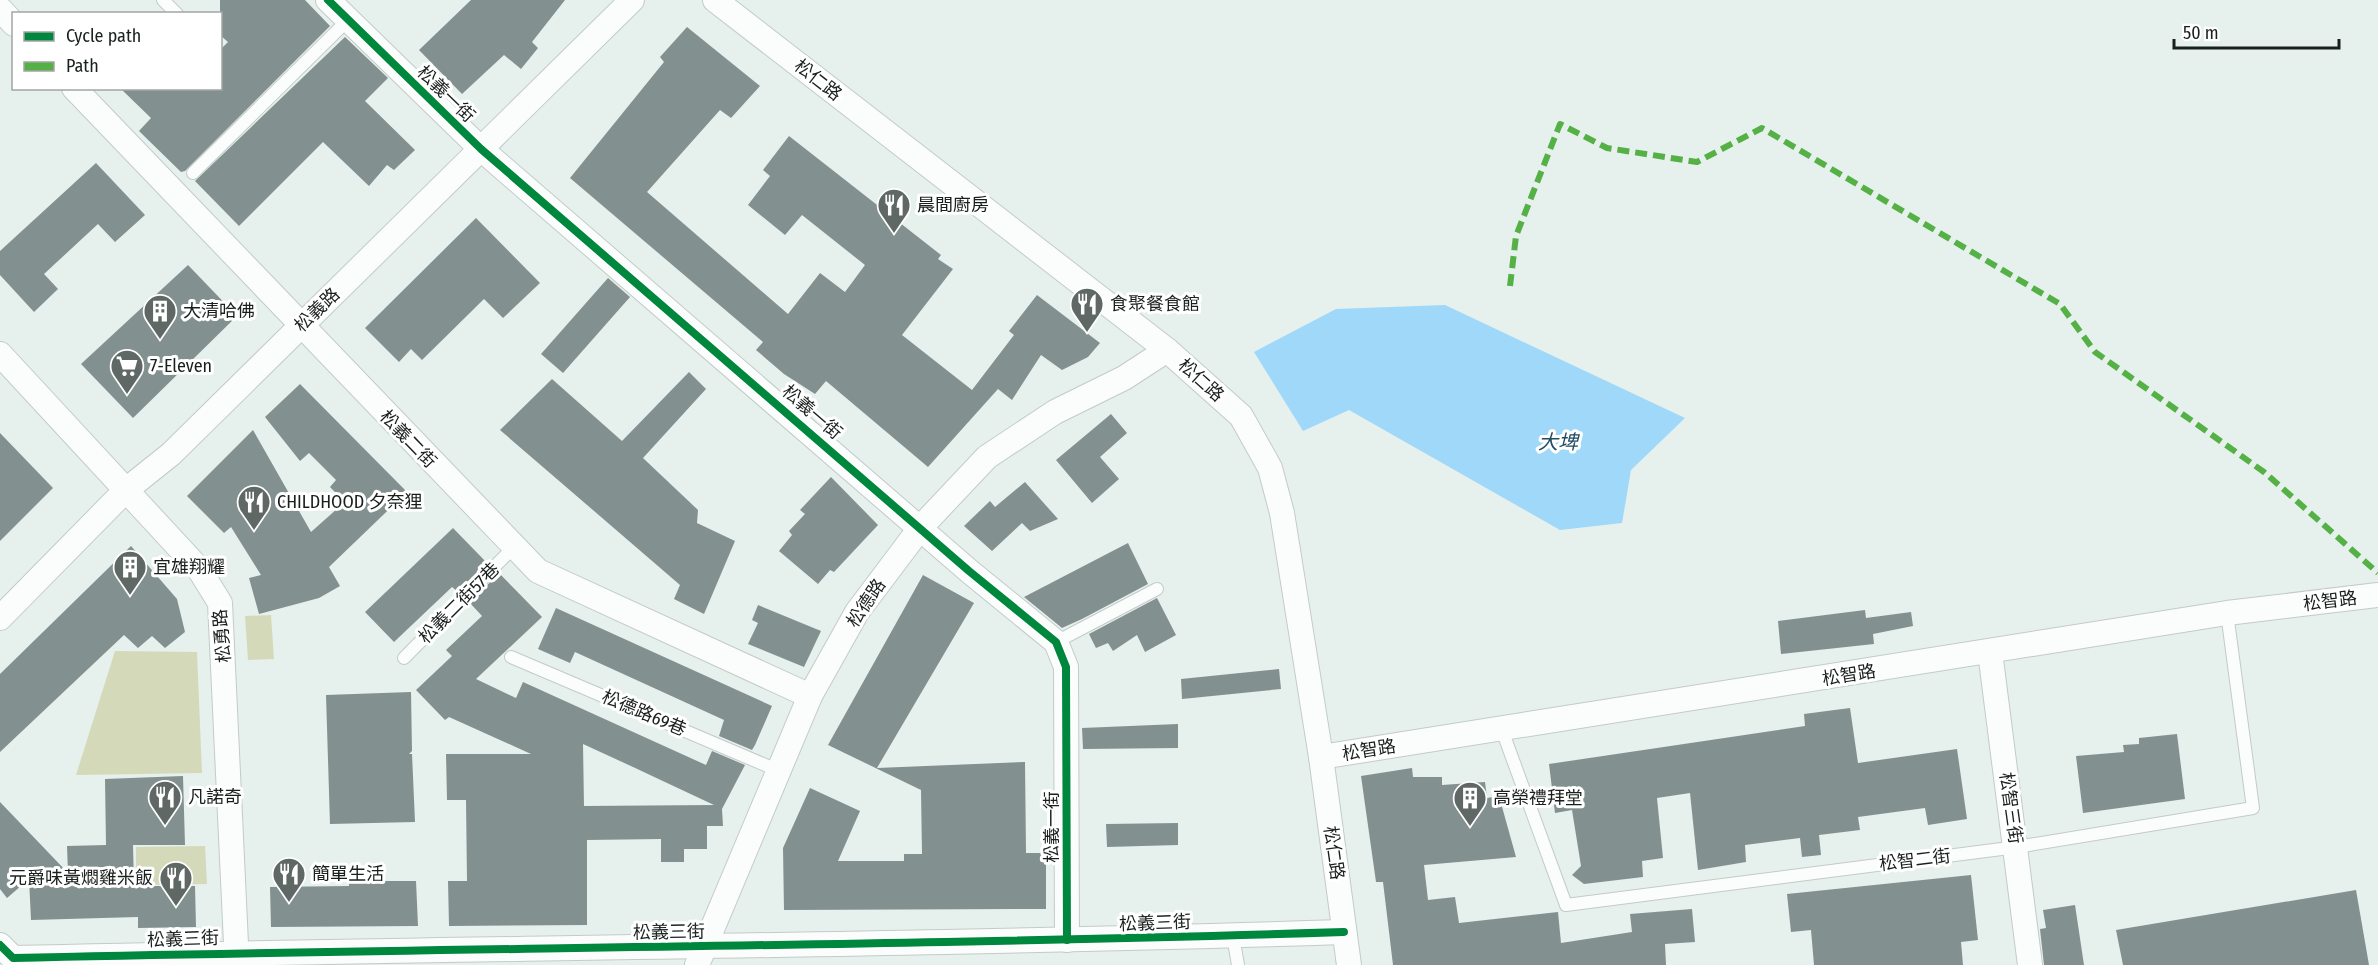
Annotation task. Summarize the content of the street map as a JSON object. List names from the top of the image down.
{
  "streets": {
    "street": [
      "松仁路",
      "松義一街",
      "松義路",
      "松義二街",
      "松智路",
      "松德路",
      "松勇路",
      "松智三街",
      "松義三街"
    ],
    "lane": ["松義二街57巷", "松德路69巷", "松智二街"]
  },
  "crossings": [
    ["松仁路", "松智路"],
    ["松仁路", "松德路"],
    ["松仁路", "松義三街"],
    ["松義一街", "松義路"],
    ["松義一街", "松德路"],
    ["松義一街", "松義三街"],
    ["松義路", "松義二街"],
    ["松義路", "松勇路"],
    ["松義二街", "松義二街57巷"],
    ["松義二街", "松德路"],
    ["松智路", "松智三街"],
    ["松智路", "松智二街"],
    ["松德路", "松德路69巷"],
    ["松德路", "松義三街"],
    ["松勇路", "松義三街"],
    ["松智三街", "松智二街"]
  ],
  "water": ["大埤"],
  "places": {
    "restaurant": [
      "晨間廚房",
      "食聚餐食館",
      "CHILDHOOD 夕奈狸",
      "凡諾奇",
      "簡單生活",
      "元爵味黃燜雞米飯"
    ],
    "building": ["大清哈佛", "宜雄翔耀", "高榮禮拜堂"],
    "supermarket": ["7-Eleven"]
  },
  "legend": ["Cycle path", "Path"],
  "scale_bar": "50 m"
}
